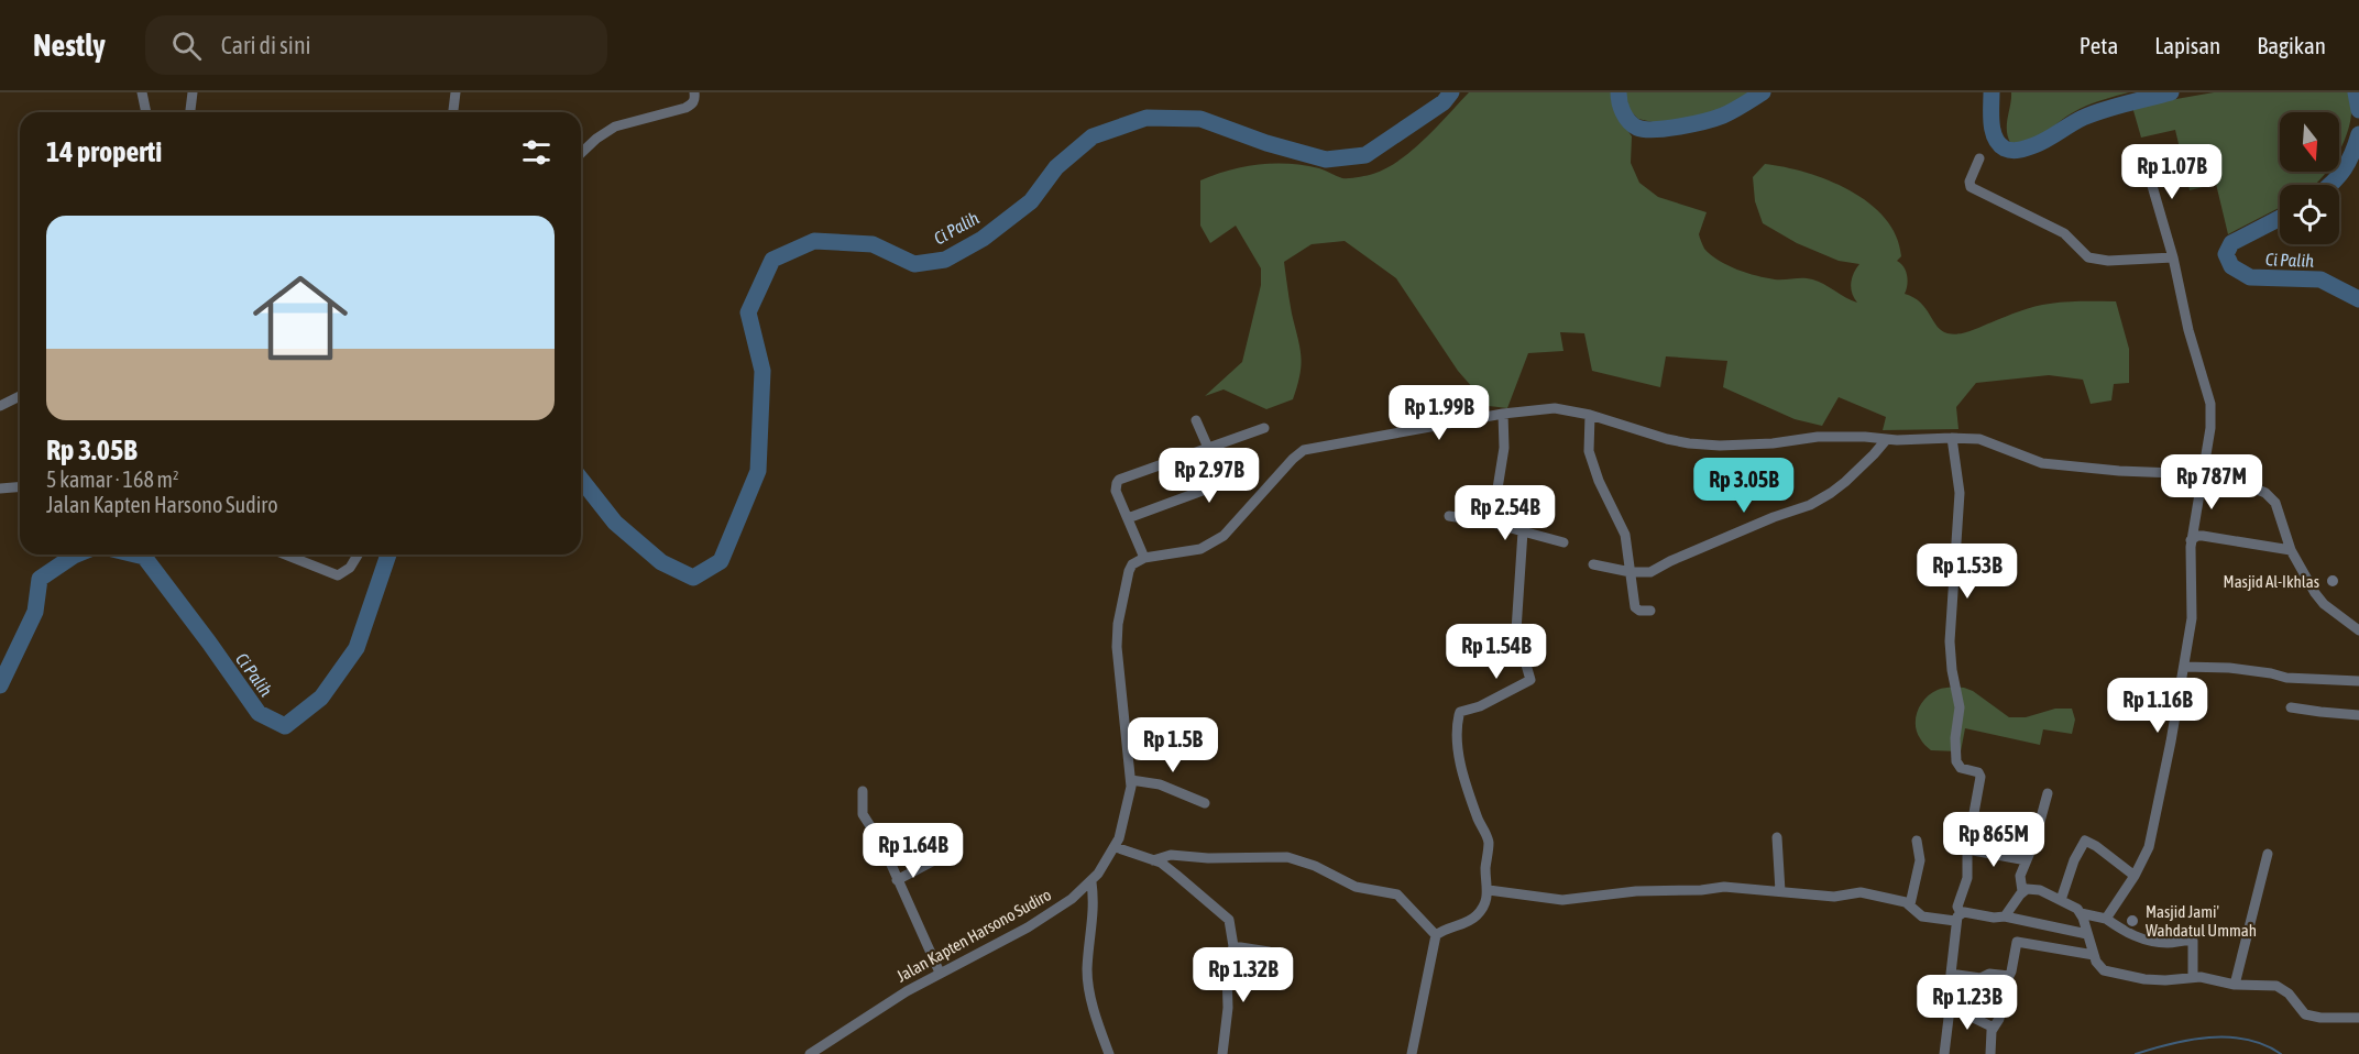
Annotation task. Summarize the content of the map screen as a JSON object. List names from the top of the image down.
{
  "streets": {
    "street": ["Jalan Kapten Harsono Sudiro"]
  },
  "water": ["Ci Palih"],
  "places": ["Masjid Al-Ikhlas", "Masjid Jami' Wahdatul Ummah"],
  "north": "bottom",
  "page": {
    "header": "Nestly",
    "search": "Cari di sini",
    "nav": ["Peta", "Lapisan", "Bagikan"],
    "heading": "14 properti",
    "price": [
      "Rp 1.07B",
      "Rp 1.99B",
      "Rp 2.97B",
      "Rp 787M",
      "Rp 3.05B",
      "Rp 2.54B",
      "Rp 1.53B",
      "Rp 1.54B",
      "Rp 1.16B",
      "Rp 1.5B",
      "Rp 865M",
      "Rp 1.64B",
      "Rp 1.32B",
      "Rp 1.23B"
    ],
    "list": [
      {
        "name": "Rp 3.05B",
        "note": "5 kamar · 168 m² · Jalan Kapten Harsono Sudiro"
      }
    ]
  }
}
